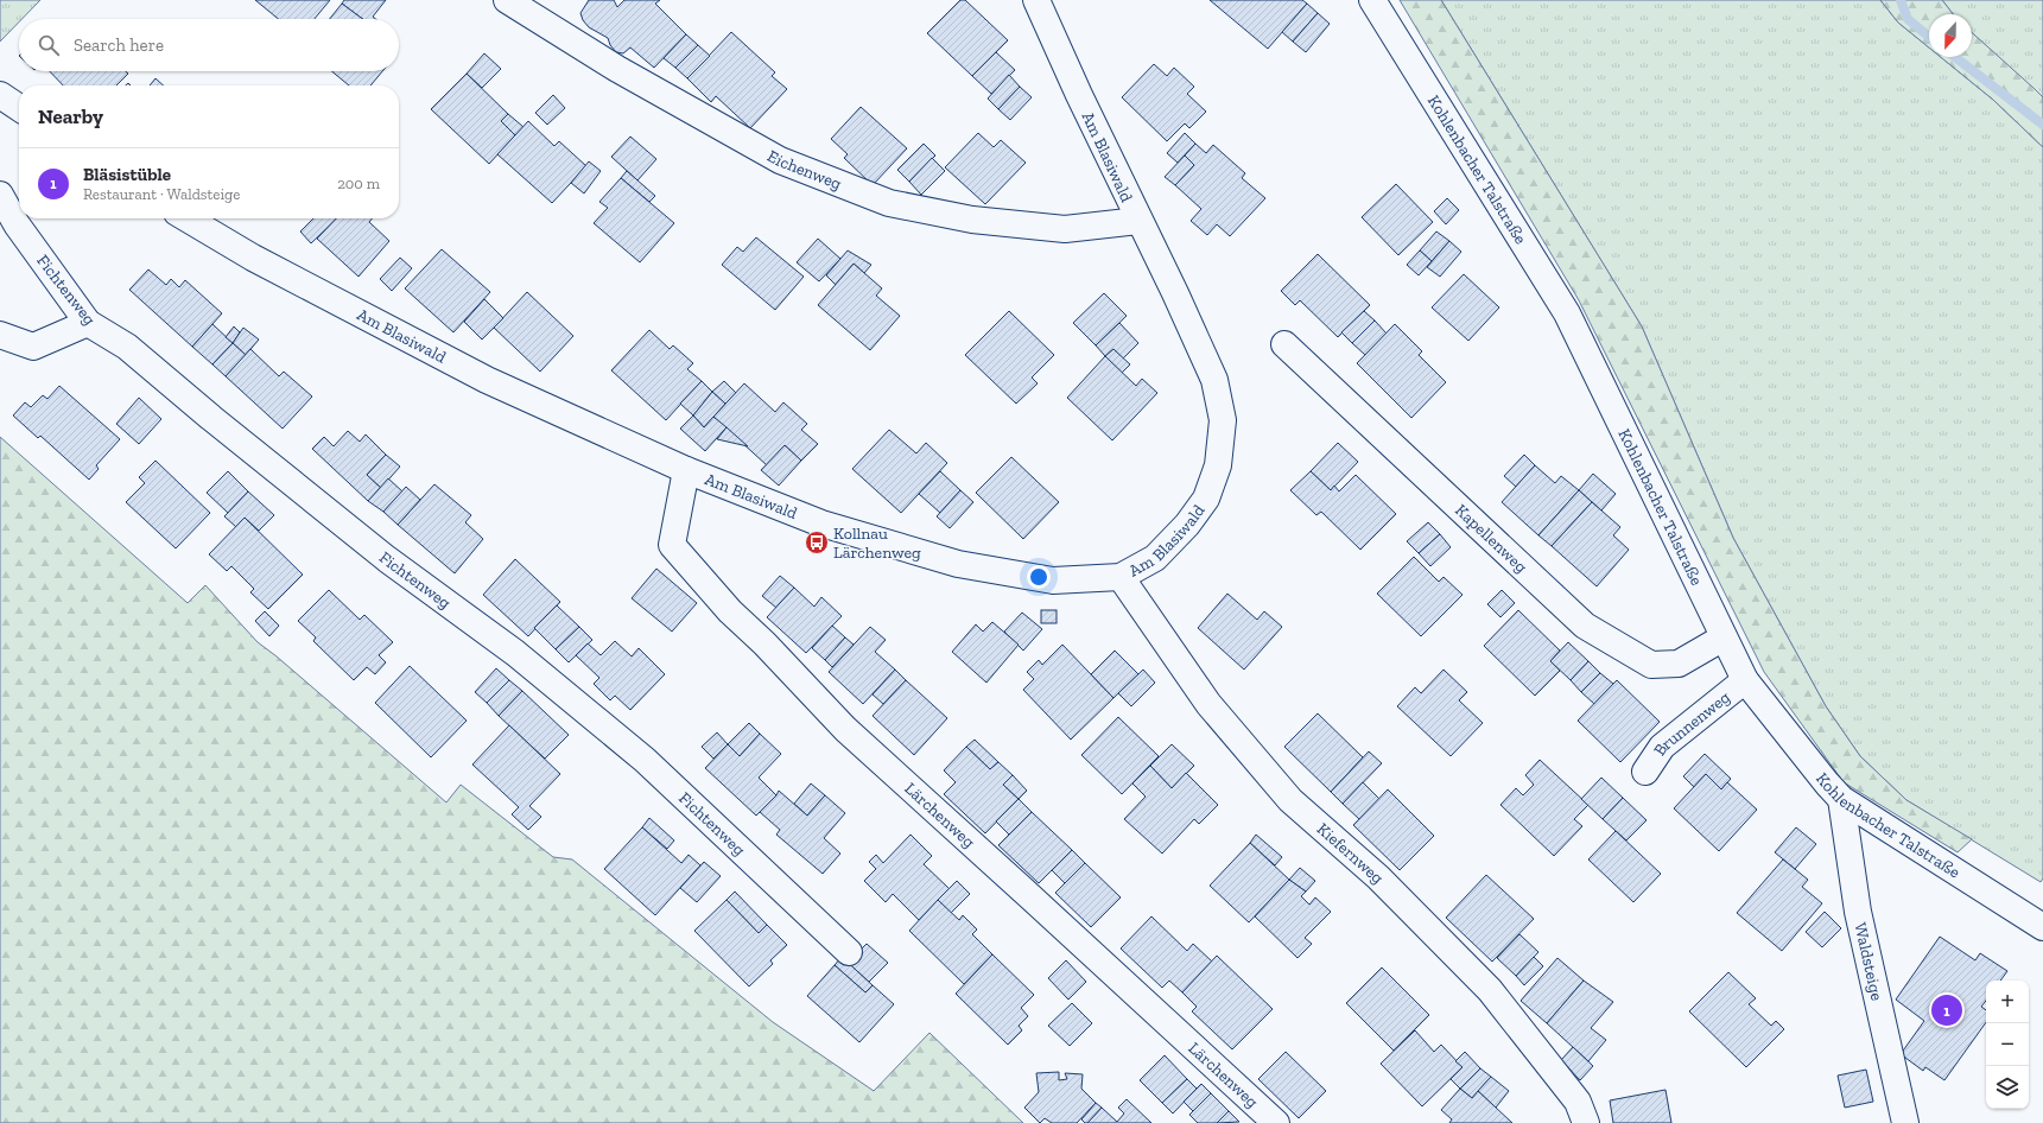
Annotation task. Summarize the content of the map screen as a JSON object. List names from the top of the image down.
{
  "streets": {
    "street": [
      "Am Blasiwald",
      "Eichenweg",
      "Kohlenbacher Talstraße",
      "Fichtenweg",
      "Kapellenweg",
      "Brunnenweg",
      "Lärchenweg",
      "Kiefernweg",
      "Waldsteige"
    ]
  },
  "crossings": [
    ["Am Blasiwald", "Eichenweg"],
    ["Am Blasiwald", "Lärchenweg"],
    ["Am Blasiwald", "Kiefernweg"],
    ["Kohlenbacher Talstraße", "Kapellenweg"],
    ["Kohlenbacher Talstraße", "Brunnenweg"],
    ["Kohlenbacher Talstraße", "Waldsteige"]
  ],
  "places": {
    "bus stop": ["Kollnau Lärchenweg"]
  },
  "north": "bottom",
  "page": {
    "search": "Search here",
    "heading": "Nearby",
    "list": [
      {
        "mark": "1",
        "name": "Bläsistüble",
        "note": "Restaurant · Waldsteige",
        "value": "200 m"
      }
    ],
    "map_buttons": ["+", "−"],
    "pins": "1"
  }
}
